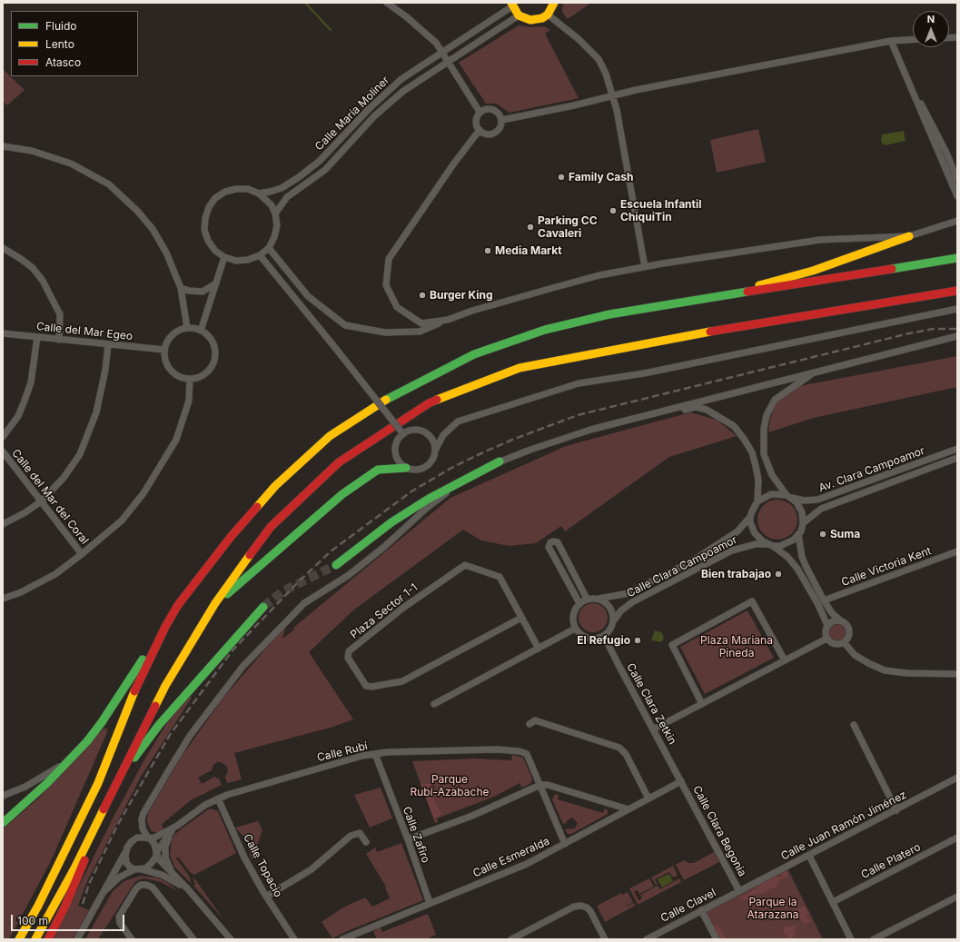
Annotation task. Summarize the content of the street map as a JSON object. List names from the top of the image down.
{
  "streets": {
    "street": [
      "Calle María Moliner",
      "Calle del Mar Egeo",
      "Av. Clara Campoamor",
      "Calle del Mar del Coral",
      "Calle Clara Campoamor",
      "Calle Victoria Kent",
      "Plaza Sector 1-1",
      "Calle Clara Zetkin",
      "Calle Rubí",
      "Calle Juan Ramón Jiménez",
      "Calle Clara Begonia",
      "Calle Zafiro",
      "Calle Esmeralda",
      "Calle Platero",
      "Calle Topacio",
      "Calle Clavel"
    ]
  },
  "crossings": [
    ["Av. Clara Campoamor", "Calle Clara Campoamor"],
    ["Calle Clara Campoamor", "Calle Clara Zetkin"],
    ["Calle Clara Zetkin", "Calle Clara Begonia"],
    ["Calle Clara Zetkin", "Calle Esmeralda"],
    ["Calle Rubí", "Calle Zafiro"],
    ["Calle Rubí", "Calle Topacio"],
    ["Calle Juan Ramón Jiménez", "Calle Clara Begonia"],
    ["Calle Juan Ramón Jiménez", "Calle Clavel"],
    ["Calle Clara Begonia", "Calle Esmeralda"],
    ["Calle Clara Begonia", "Calle Clavel"],
    ["Calle Zafiro", "Calle Esmeralda"]
  ],
  "parks": ["Plaza Mariana Pineda", "Parque Rubí-Azabache", "Parque la Atarazana"],
  "places": [
    "Family Cash",
    "Escuela Infantil ChiquiTin",
    "Parking CC Cavaleri",
    "Media Markt",
    "Burger King",
    "Suma",
    "Bien trabajao",
    "El Refugio"
  ],
  "legend": ["Fluido", "Lento", "Atasco"],
  "scale_bar": "100 m",
  "north": "top"
}
